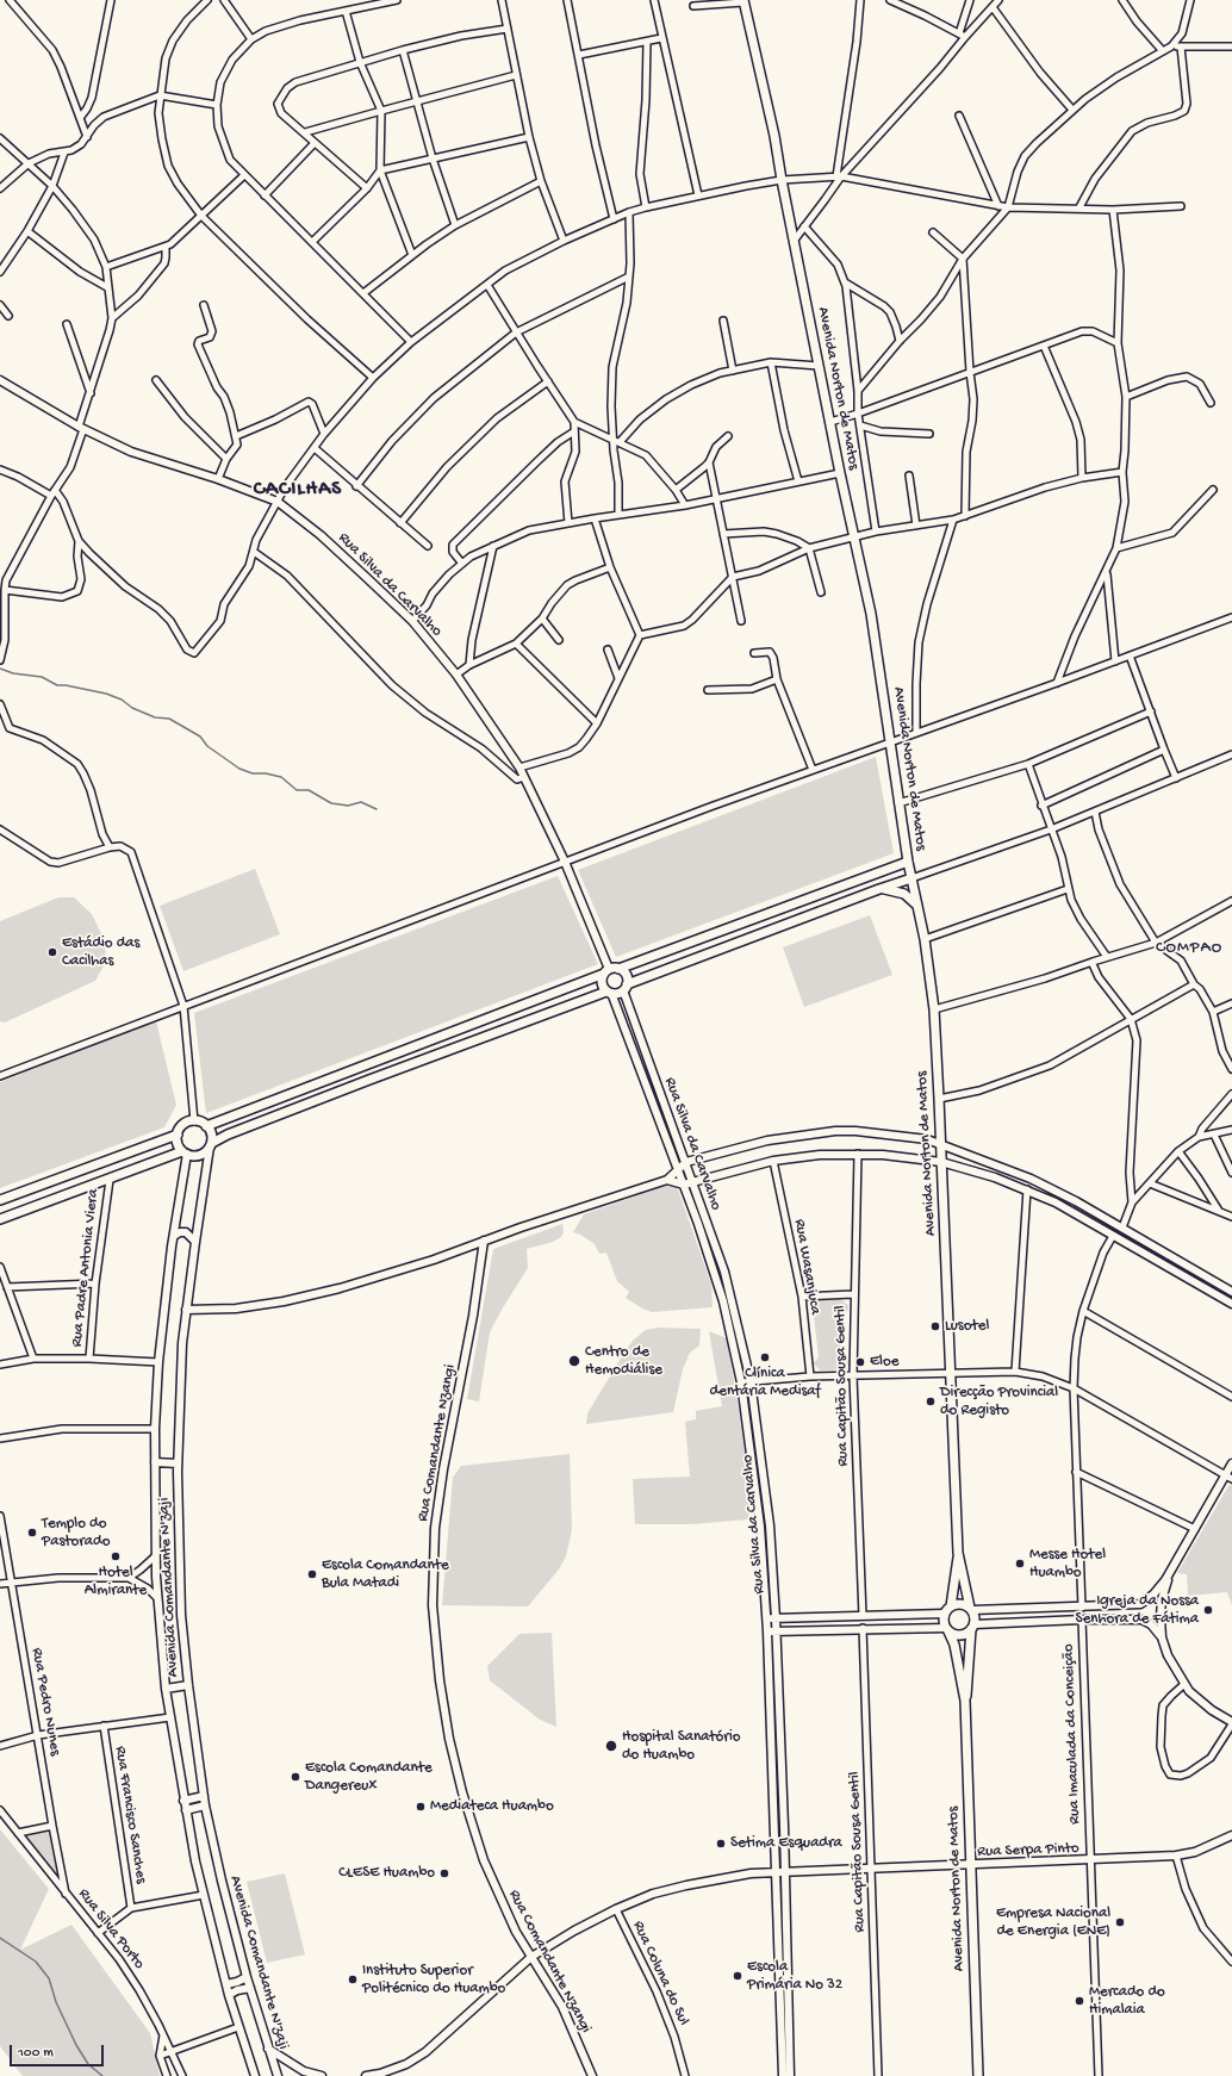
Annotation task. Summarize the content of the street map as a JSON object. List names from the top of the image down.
{
  "streets": {
    "main road": ["Avenida Norton de Matos"],
    "street": [
      "Rua Silva da Carvalho",
      "Rua Wasanjuca",
      "Rua Padre Antonia Viera",
      "Rua Capitão Sousa Gentil",
      "Rua Comandante Nzangi",
      "Avenida Comandante N'zaji",
      "Rua Pedro Nunes",
      "Rua Imaculada da Conceição",
      "Rua Francisco Sanches",
      "Rua Serpa Pinto",
      "Rua Silva Porto",
      "Rua Coluna do Sul"
    ]
  },
  "crossings": [
    ["Avenida Norton de Matos", "Rua Serpa Pinto"],
    ["Rua Silva da Carvalho", "Rua Serpa Pinto"],
    ["Rua Capitão Sousa Gentil", "Rua Serpa Pinto"],
    ["Rua Comandante Nzangi", "Rua Serpa Pinto"],
    ["Rua Pedro Nunes", "Rua Silva Porto"],
    ["Rua Imaculada da Conceição", "Rua Serpa Pinto"],
    ["Rua Serpa Pinto", "Rua Coluna do Sul"]
  ],
  "districts": ["CACILHAS", "COMPAO"],
  "places": [
    "Estádio das Cacilhas",
    "Lusotel",
    "Clínica dentária Medisaf",
    "Centro de Hemodiálise",
    "Eloe",
    "Direcção Provincial do Registo",
    "Templo do Pastorado",
    "Hotel Almirante",
    "Messe Hotel Huambo",
    "Escola Comandante Bula Matadi",
    "Igreja da Nossa Senhora de Fátima",
    "Hospital Sanatório do Huambo",
    "Escola Comandante Dangereux",
    "Mediateca Huambo",
    "Setima Esquadra",
    "CLESE Huambo",
    "Empresa Nacional de Energia (ENE)",
    "Escola Primária No 32",
    "Instituto Superior Politécnico do Huambo",
    "Mercado do Himalaia"
  ],
  "scale_bar": "100 m"
}
